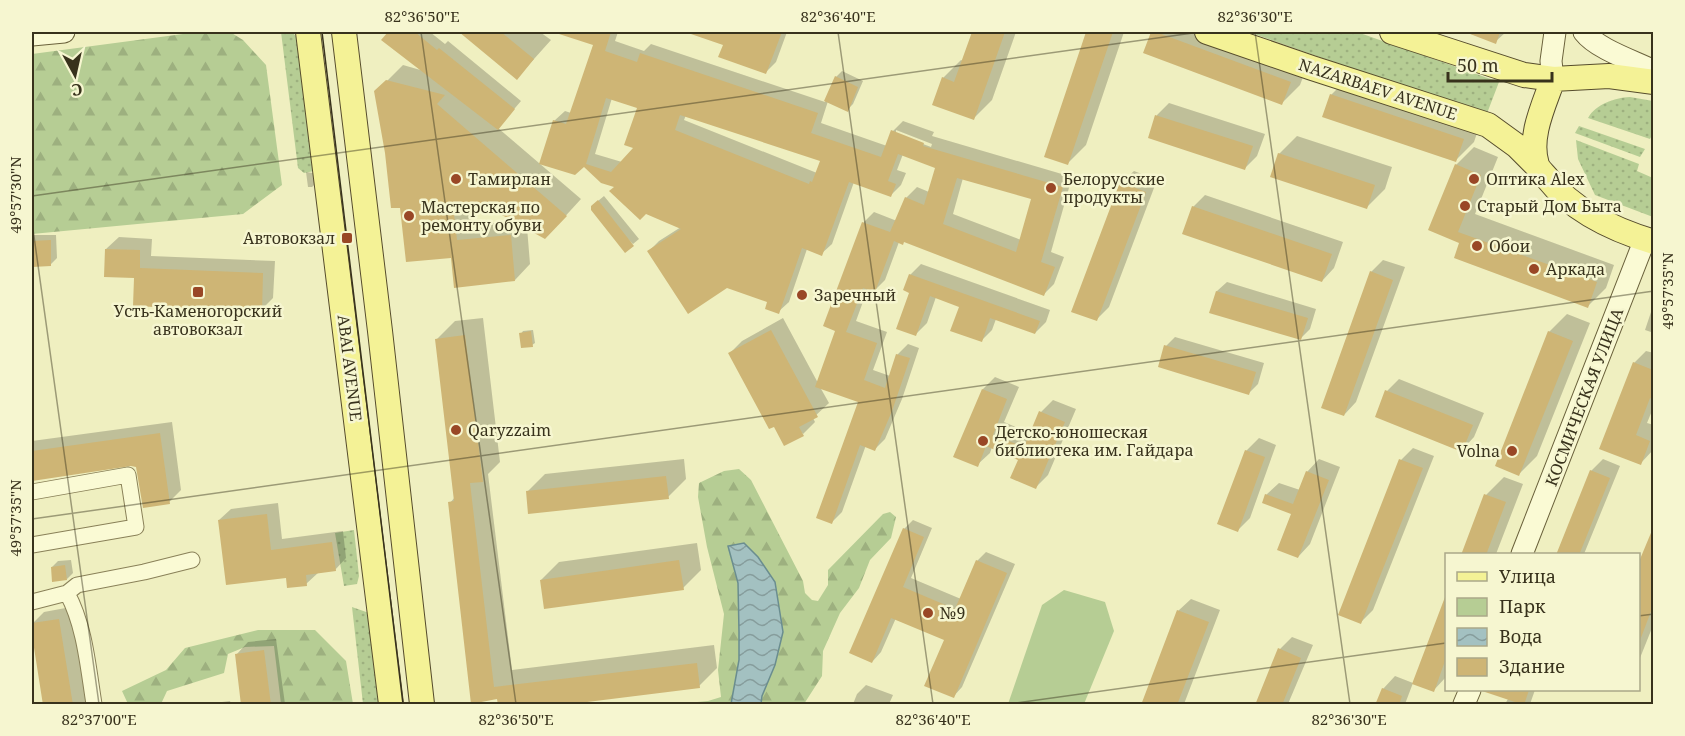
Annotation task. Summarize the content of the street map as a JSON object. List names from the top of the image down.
{
  "streets": {
    "main road": ["NAZARBAEV AVENUE", "ABAI AVENUE", "КОСМИЧЕСКАЯ УЛИЦА"]
  },
  "crossings": [
    ["NAZARBAEV AVENUE", "КОСМИЧЕСКАЯ УЛИЦА"]
  ],
  "places": {
    "other": [
      "Тамирлан",
      "Оптика Alex",
      "Белорусские продукты",
      "Старый Дом Быта",
      "Мастерская по ремонту обуви",
      "Обои",
      "Аркада",
      "Заречный",
      "Qaryzzaim",
      "Детско-юношеская библиотека им. Гайдара",
      "Volna",
      "№9"
    ],
    "transit": ["Автовокзал", "Усть-Каменогорский автовокзал"]
  },
  "legend": [
    "Улица",
    "Парк",
    "Вода",
    "Здание"
  ],
  "scale_bar": "50 m",
  "north": "bottom",
  "coordinates": [
    "82°36'50\"E",
    "82°36'40\"E",
    "82°36'30\"E",
    "49°57'30\"N",
    "49°57'35\"N",
    "82°37'00\"E"
  ]
}
